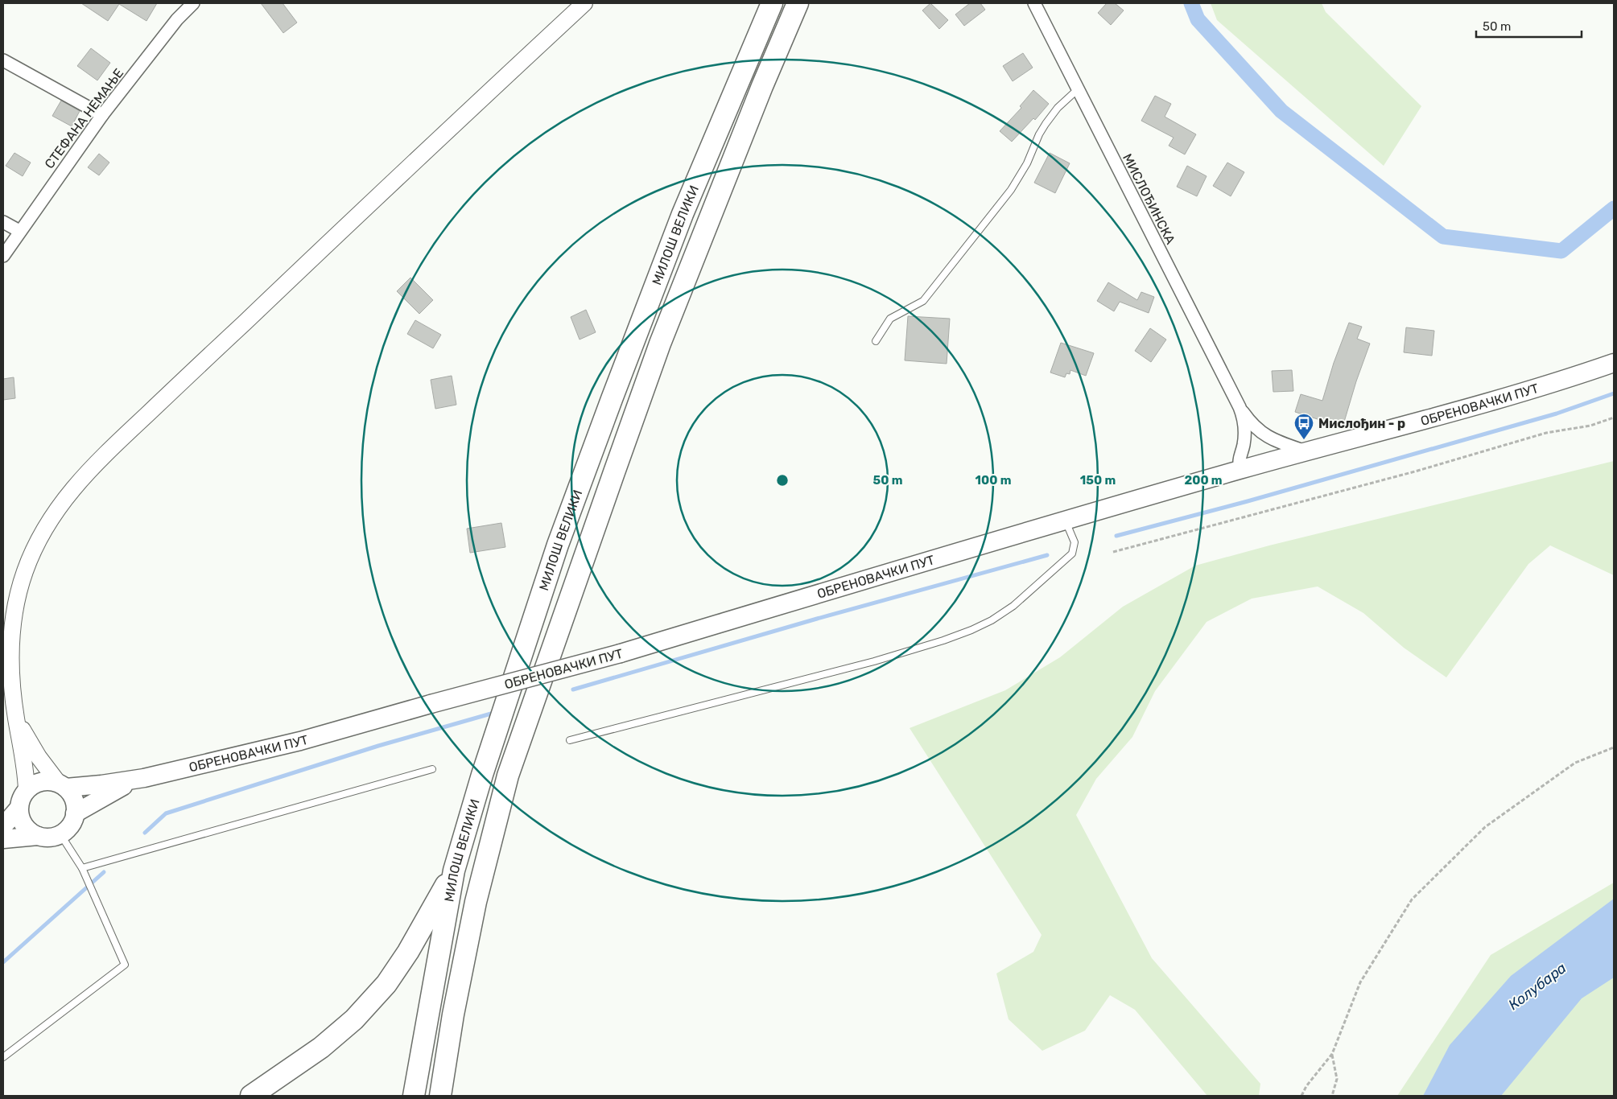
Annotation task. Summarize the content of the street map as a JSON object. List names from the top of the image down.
{
  "streets": {
    "highway": ["МИЛОШ ВЕЛИКИ"],
    "main road": ["ОБРЕНОВАЧКИ ПУТ"],
    "street": ["СТЕФАНА НЕМАЊЕ", "МИСЛОЂИНСКА"]
  },
  "crossings": [
    ["МИСЛОЂИНСКА", "ОБРЕНОВАЧКИ ПУТ"]
  ],
  "water": ["Колубара"],
  "places": {
    "bus stop": ["Мислођин - р"]
  },
  "scale_bar": "50 m",
  "rings": [
    "50 m",
    "100 m",
    "150 m",
    "200 m"
  ]
}
